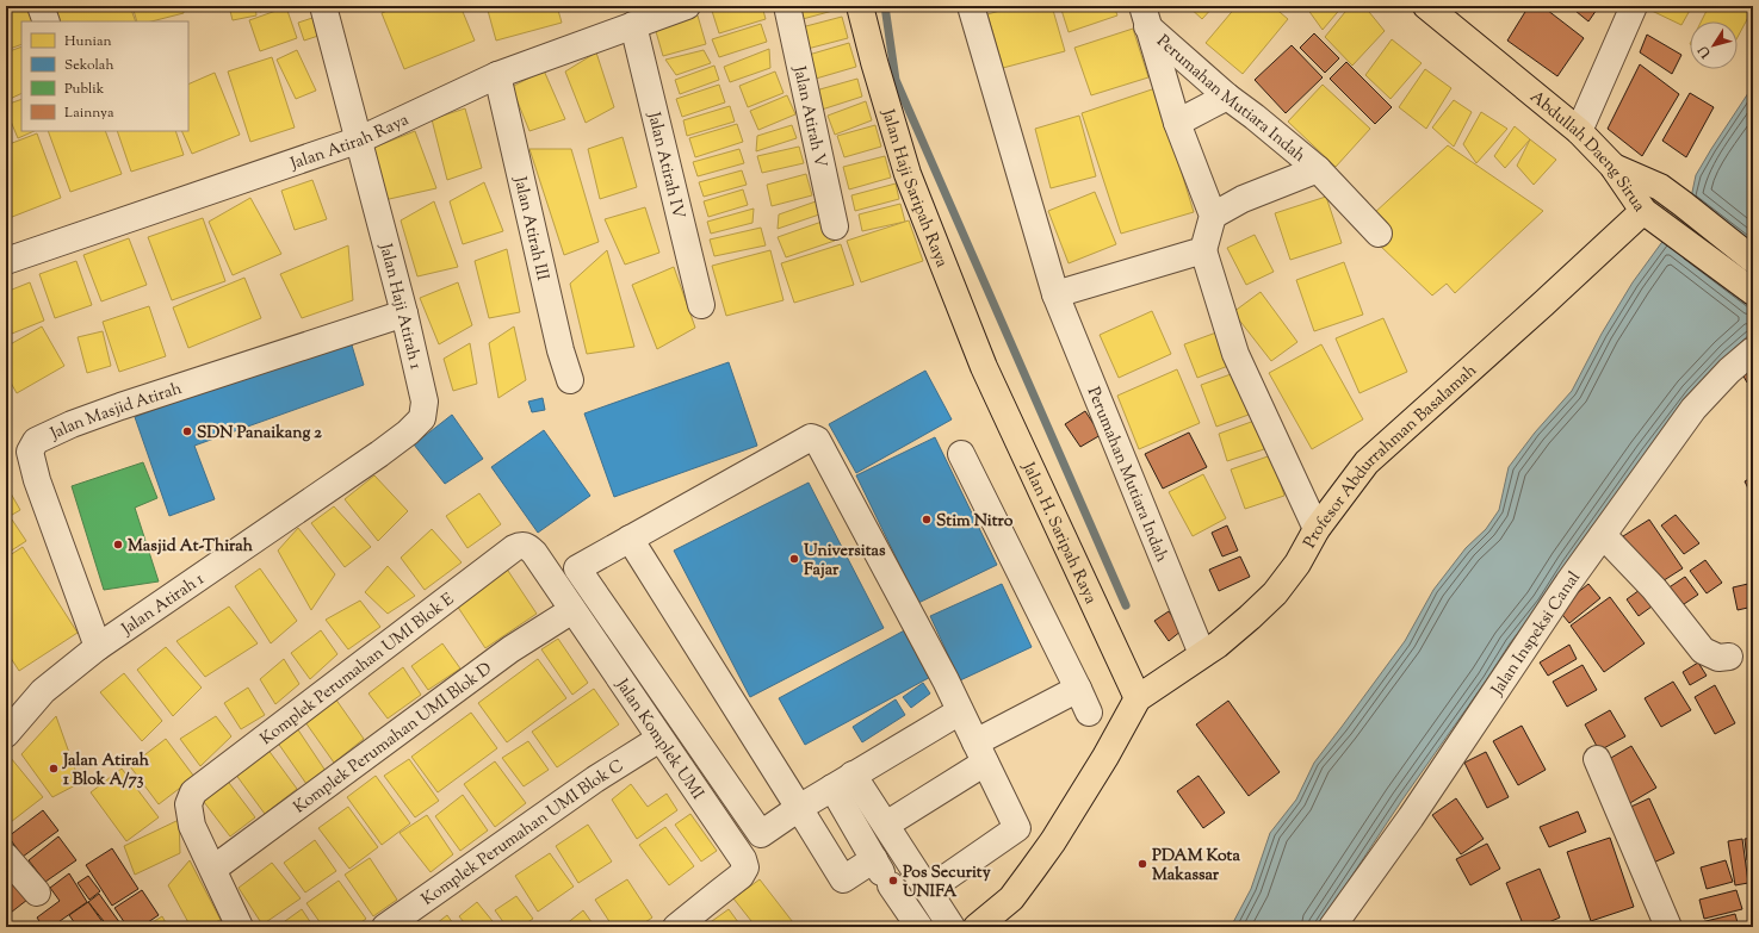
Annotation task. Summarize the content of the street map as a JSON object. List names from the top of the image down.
{
  "streets": {
    "main road": [
      "Abdullah Daeng Sirua",
      "Jalan Haji Saripah Raya",
      "Profesor Abdurrahman Basalamah",
      "Jalan H. Saripah Raya"
    ],
    "street": [
      "Perumahan Mutiara Indah",
      "Jalan Atirah V",
      "Jalan Atirah Raya",
      "Jalan Atirah IV",
      "Jalan Atirah III",
      "Jalan Haji Atirah 1",
      "Jalan Masjid Atirah",
      "Jalan Atirah 1",
      "Jalan Inspeksi Canal",
      "Komplek Perumahan UMI Blok E",
      "Komplek Perumahan UMI Blok D",
      "Jalan Komplek UMI",
      "Komplek Perumahan UMI Blok C"
    ]
  },
  "crossings": [
    ["Perumahan Mutiara Indah", "Profesor Abdurrahman Basalamah"],
    ["Jalan Atirah Raya", "Jalan Atirah IV"],
    ["Jalan Atirah Raya", "Jalan Atirah III"],
    ["Jalan Atirah Raya", "Jalan Haji Atirah 1"],
    ["Abdullah Daeng Sirua", "Profesor Abdurrahman Basalamah"],
    ["Jalan Haji Saripah Raya", "Jalan H. Saripah Raya"],
    ["Jalan Haji Atirah 1", "Jalan Masjid Atirah"],
    ["Jalan Haji Atirah 1", "Jalan Atirah 1"],
    ["Jalan Masjid Atirah", "Jalan Atirah 1"],
    ["Profesor Abdurrahman Basalamah", "Jalan H. Saripah Raya"],
    ["Komplek Perumahan UMI Blok E", "Komplek Perumahan UMI Blok D"],
    ["Komplek Perumahan UMI Blok E", "Jalan Komplek UMI"],
    ["Komplek Perumahan UMI Blok D", "Jalan Komplek UMI"],
    ["Jalan Komplek UMI", "Komplek Perumahan UMI Blok C"]
  ],
  "places": [
    "SDN Panaikang 2",
    "Stim Nitro",
    "Masjid At-Thirah",
    "Universitas Fajar",
    "Jalan Atirah 1 Blok A/73",
    "PDAM Kota Makassar",
    "Pos Security UNIFA"
  ],
  "legend": [
    "Hunian",
    "Sekolah",
    "Publik",
    "Lainnya"
  ],
  "north": "bottom left"
}
